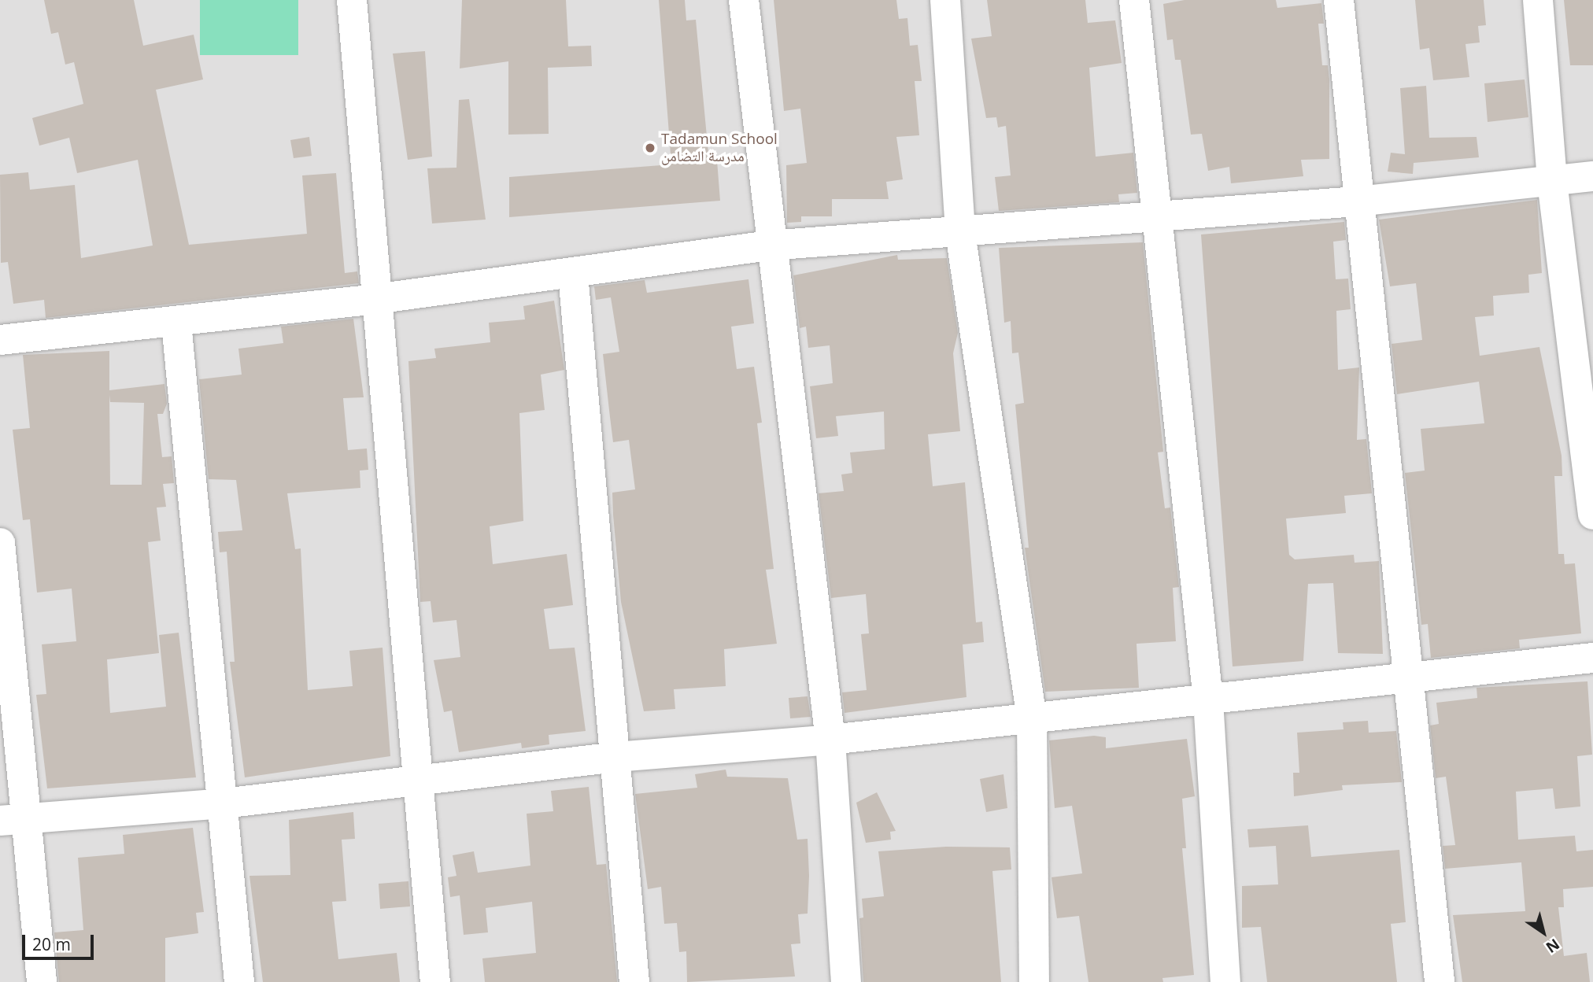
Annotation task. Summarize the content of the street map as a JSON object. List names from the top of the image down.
{
  "places": ["Tadamun School مدرسة التضامن"],
  "scale_bar": "20 m",
  "north": "bottom right"
}
